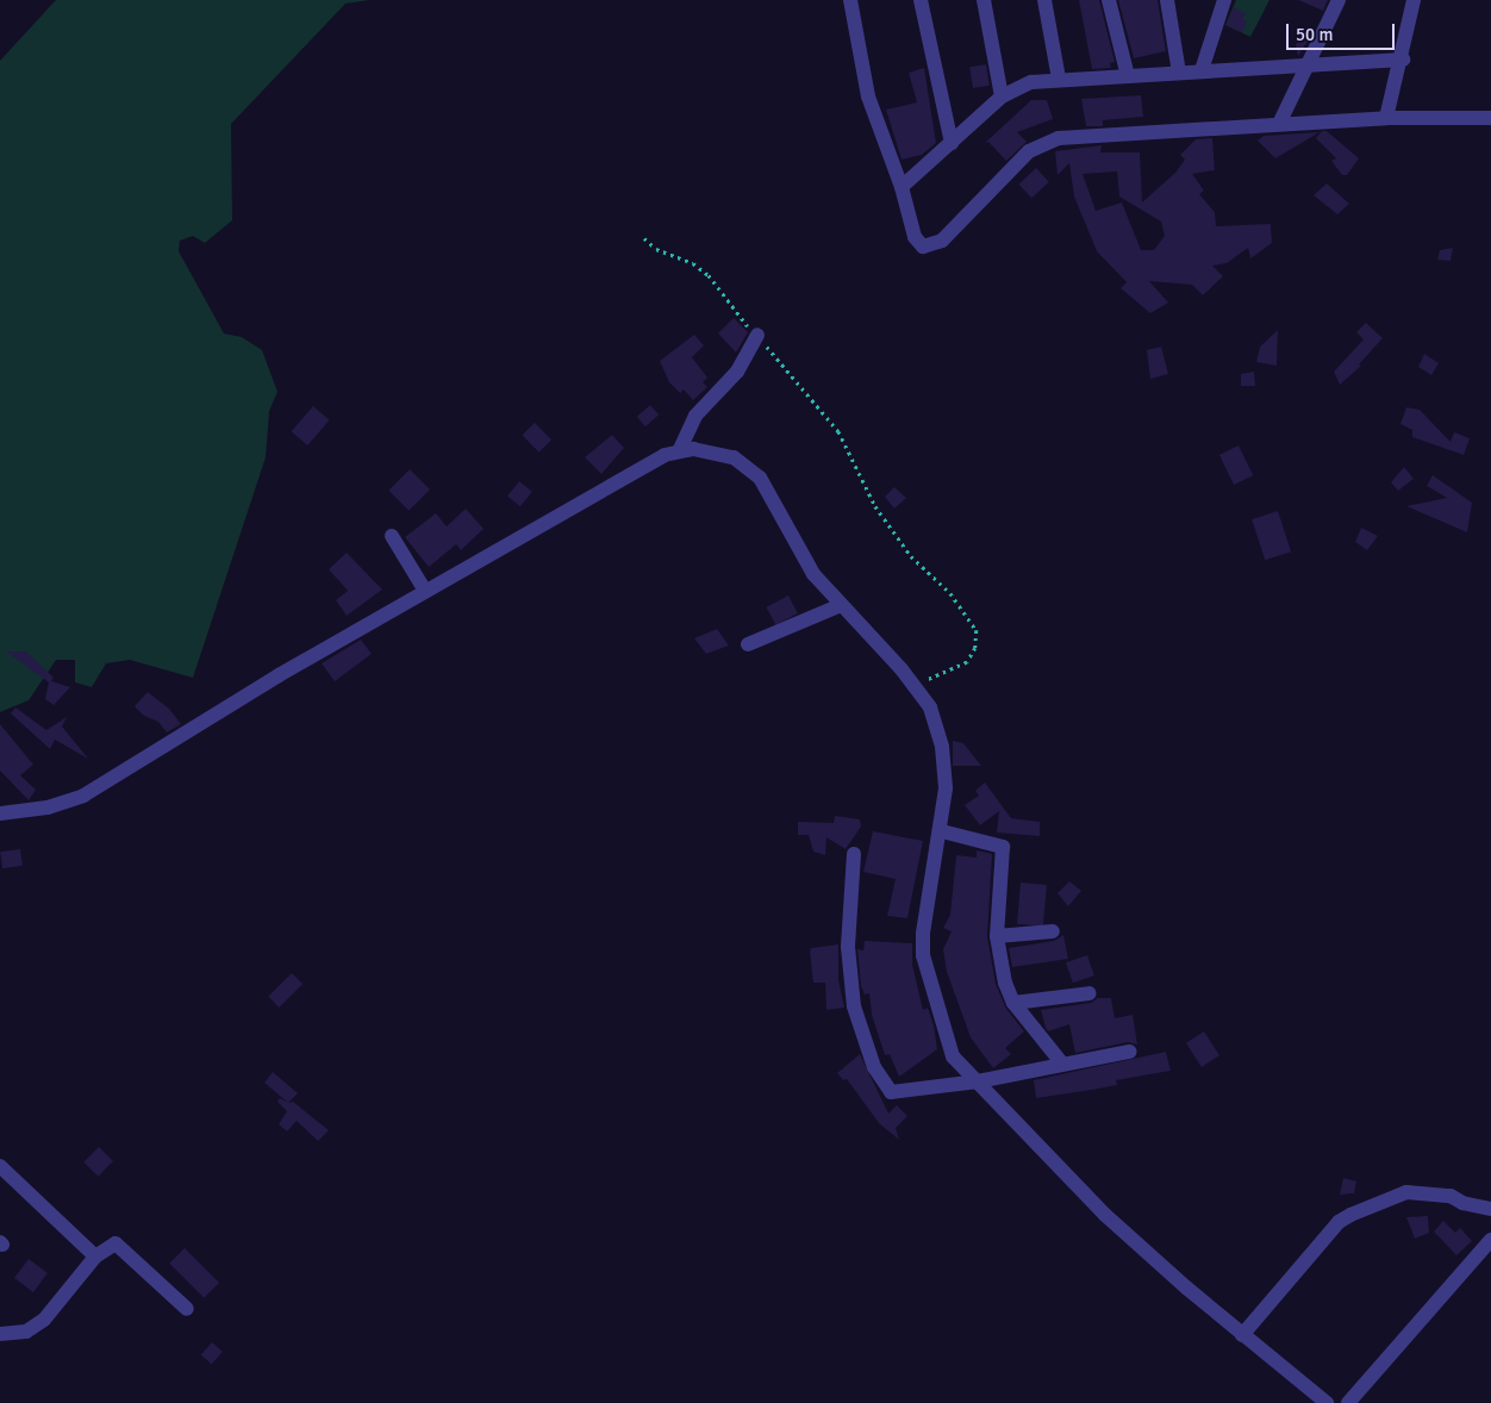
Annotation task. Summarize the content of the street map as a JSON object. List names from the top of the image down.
{
  "scale_bar": "50 m"
}
